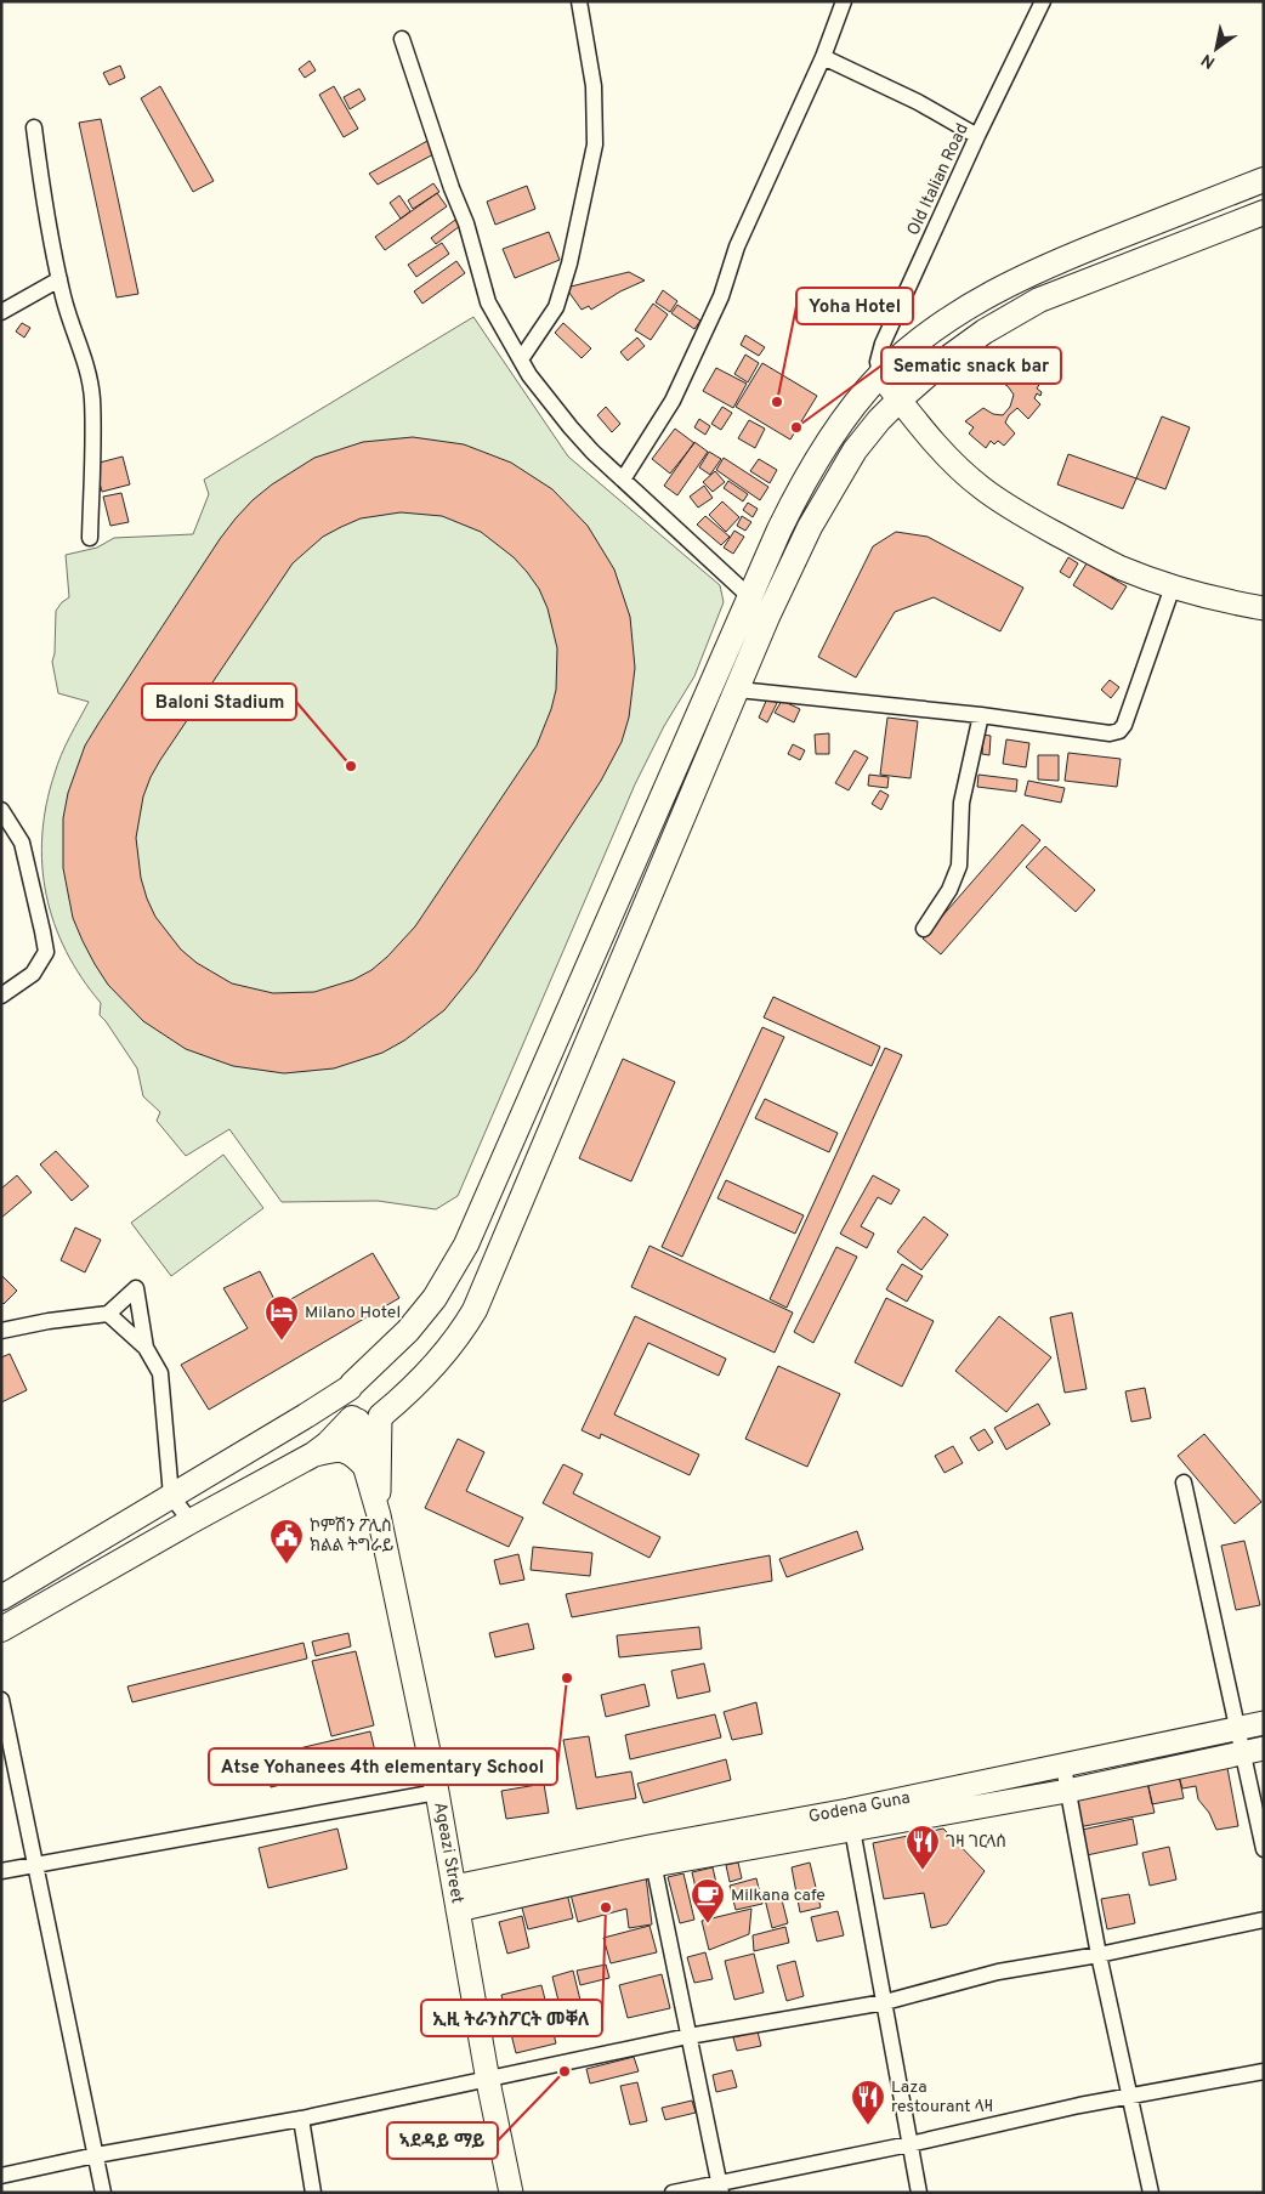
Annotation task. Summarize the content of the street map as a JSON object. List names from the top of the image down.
{
  "streets": {
    "main road": ["Godena Guna", "Ageazi Street"],
    "street": ["Old Italian Road"]
  },
  "crossings": [
    ["Godena Guna", "Ageazi Street"]
  ],
  "places": {
    "other": [
      "Yoha Hotel",
      "Sematic snack bar",
      "Baloni Stadium",
      "Atse Yohanees 4th elementary School",
      "ኢዚ ትራንስፖርት መቐለ",
      "ኣደዳይ ማይ"
    ],
    "hotel": ["Milano Hotel"],
    "public building": ["ኮምሽን ፖሊስ ክልል ትግራይ"],
    "restaurant": ["ገዛ ገርላሰ", "Laza restourant ላዛ"],
    "cafe": ["Milkana cafe"]
  },
  "north": "bottom left"
}
